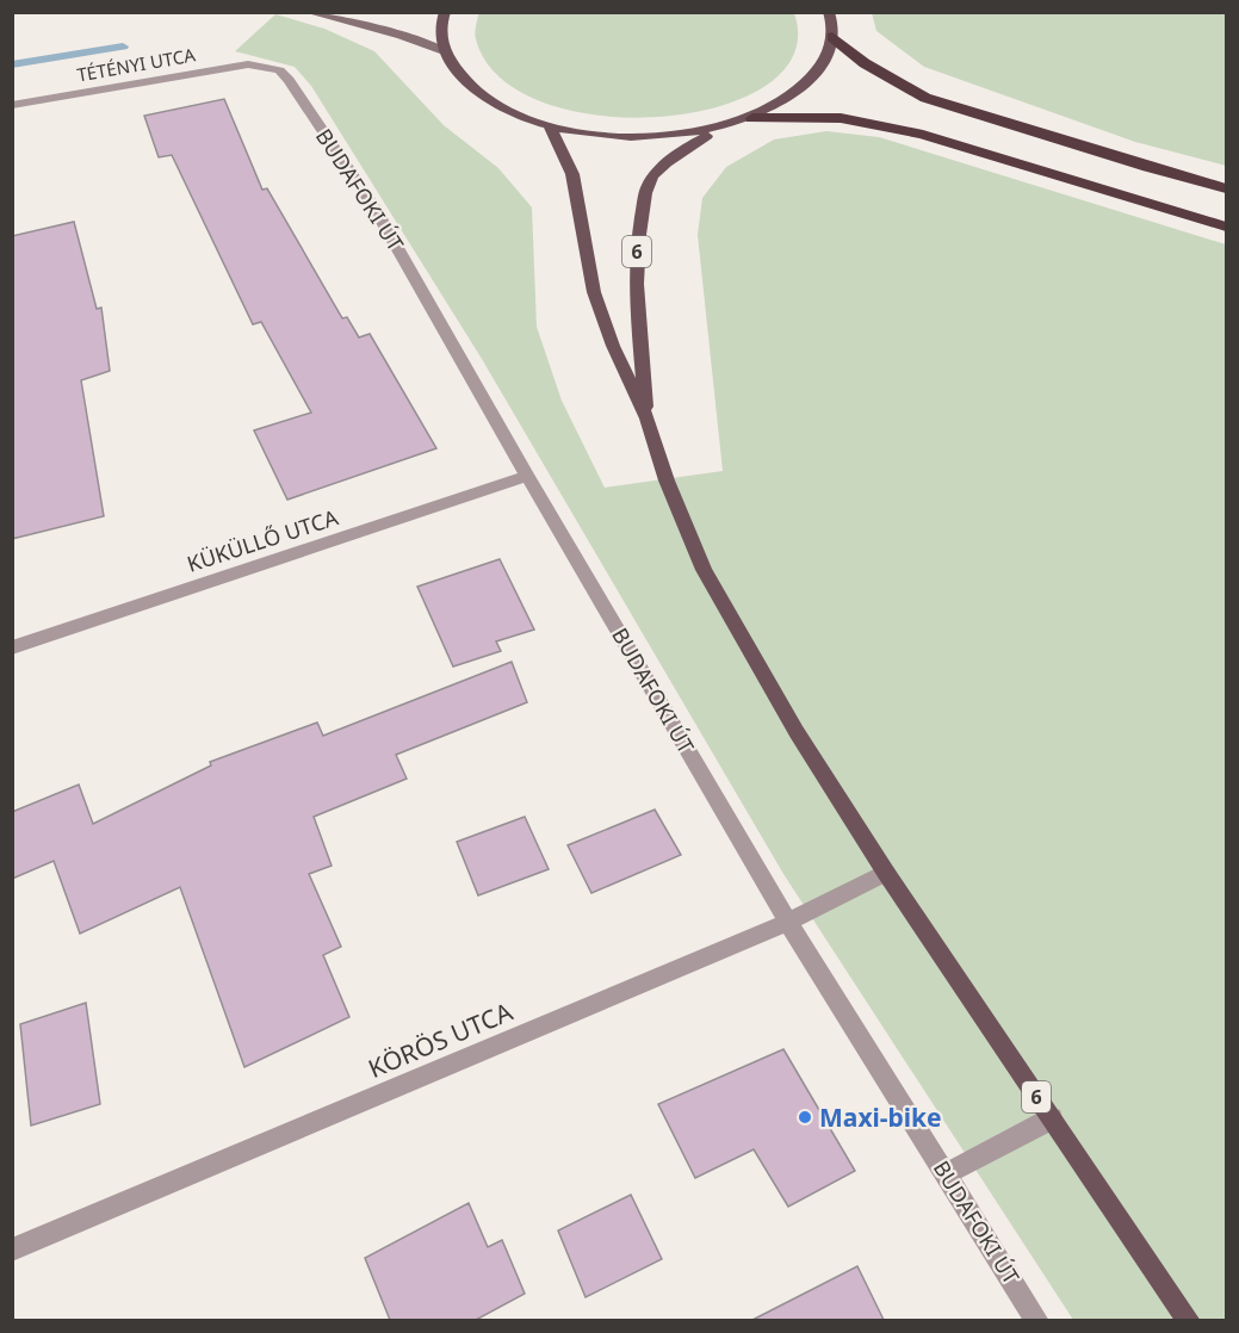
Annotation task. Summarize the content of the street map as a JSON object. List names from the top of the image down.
{
  "streets": {
    "main road": ["6"],
    "street": [
      "TÉTÉNYI UTCA",
      "BUDAFOKI ÚT",
      "KÜKÜLLŐ UTCA",
      "KÖRÖS UTCA"
    ]
  },
  "crossings": [
    ["TÉTÉNYI UTCA", "BUDAFOKI ÚT"],
    ["BUDAFOKI ÚT", "KÜKÜLLŐ UTCA"],
    ["BUDAFOKI ÚT", "KÖRÖS UTCA"],
    ["6", "KÖRÖS UTCA"]
  ],
  "places": ["Maxi-bike"]
}
